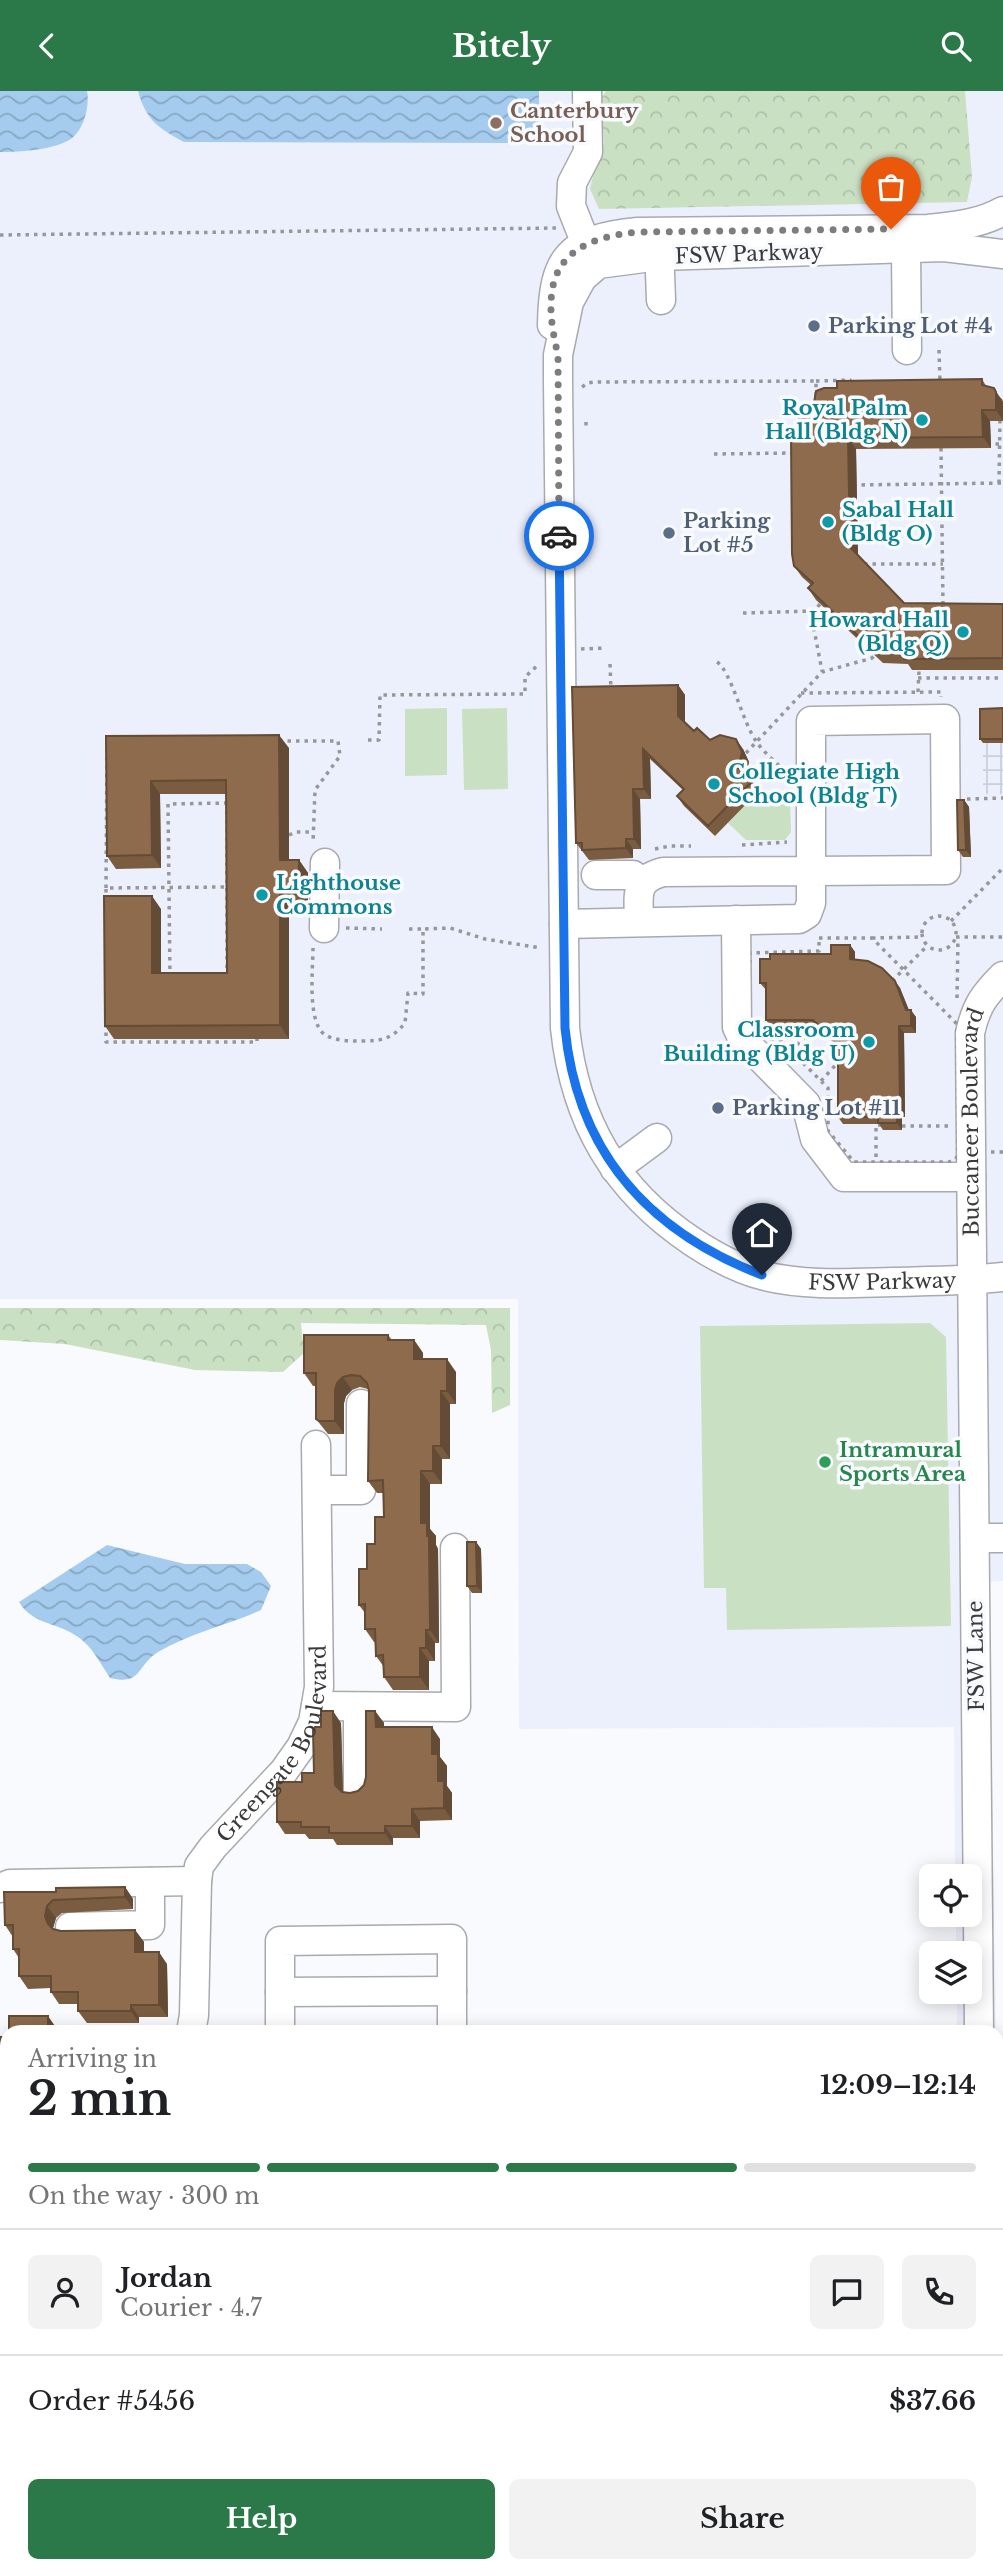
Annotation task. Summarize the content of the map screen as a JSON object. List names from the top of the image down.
{
  "streets": {
    "street": [
      "FSW Parkway",
      "Buccaneer Boulevard",
      "FSW Lane",
      "Greengate Boulevard"
    ]
  },
  "crossings": [
    ["FSW Parkway", "Buccaneer Boulevard"],
    ["FSW Parkway", "FSW Lane"],
    ["Buccaneer Boulevard", "FSW Lane"]
  ],
  "places": [
    "Canterbury School",
    "Parking Lot #4",
    "Royal Palm Hall (Bldg N)",
    "Sabal Hall (Bldg O)",
    "Parking Lot #5",
    "Howard Hall (Bldg Q)",
    "Collegiate High School (Bldg T)",
    "Lighthouse Commons",
    "Classroom Building (Bldg U)",
    "Parking Lot #11",
    "Intramural Sports Area"
  ],
  "page": {
    "header": "Bitely",
    "heading": ["2 min", "Arriving in", "12:09–12:14"],
    "panel": [
      "Jordan",
      "Courier · 4.7",
      "Order #5456",
      "$37.66"
    ],
    "bar": "On the way · 300 m",
    "buttons": ["Help", "Share"]
  }
}
